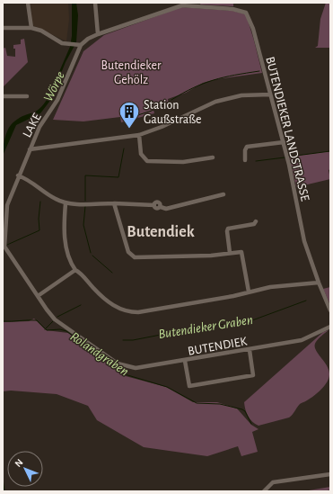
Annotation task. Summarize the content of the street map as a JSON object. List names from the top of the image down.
{
  "streets": {
    "street": ["LAKE", "BUTENDIEKER LANDSTRASSE", "BUTENDIEK"]
  },
  "crossings": [
    ["LAKE", "BUTENDIEK"]
  ],
  "districts": ["Butendiek"],
  "water": ["Wörpe", "Butendieker Graben", "Rolandgraben"],
  "parks": ["Butendieker Gehölz"],
  "places": {
    "building": ["Station Gaußstraße"]
  },
  "north": "top left"
}
